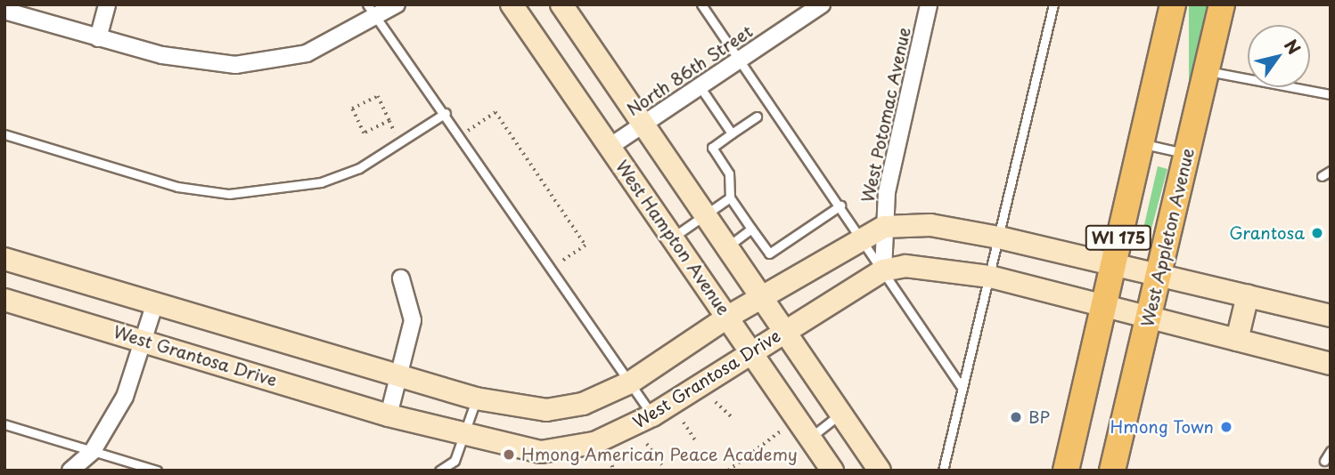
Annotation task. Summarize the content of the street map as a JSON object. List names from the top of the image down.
{
  "streets": {
    "main road": ["WI 175", "West Appleton Avenue"],
    "street": [
      "North 86th Street",
      "West Potomac Avenue",
      "West Hampton Avenue",
      "West Grantosa Drive"
    ]
  },
  "crossings": [
    ["North 86th Street", "West Hampton Avenue"],
    ["West Potomac Avenue", "West Grantosa Drive"],
    ["West Hampton Avenue", "West Grantosa Drive"],
    ["WI 175", "West Grantosa Drive"],
    ["West Appleton Avenue", "West Grantosa Drive"]
  ],
  "places": [
    "Grantosa",
    "BP",
    "Hmong Town",
    "Hmong American Peace Academy"
  ],
  "north": "top right"
}
